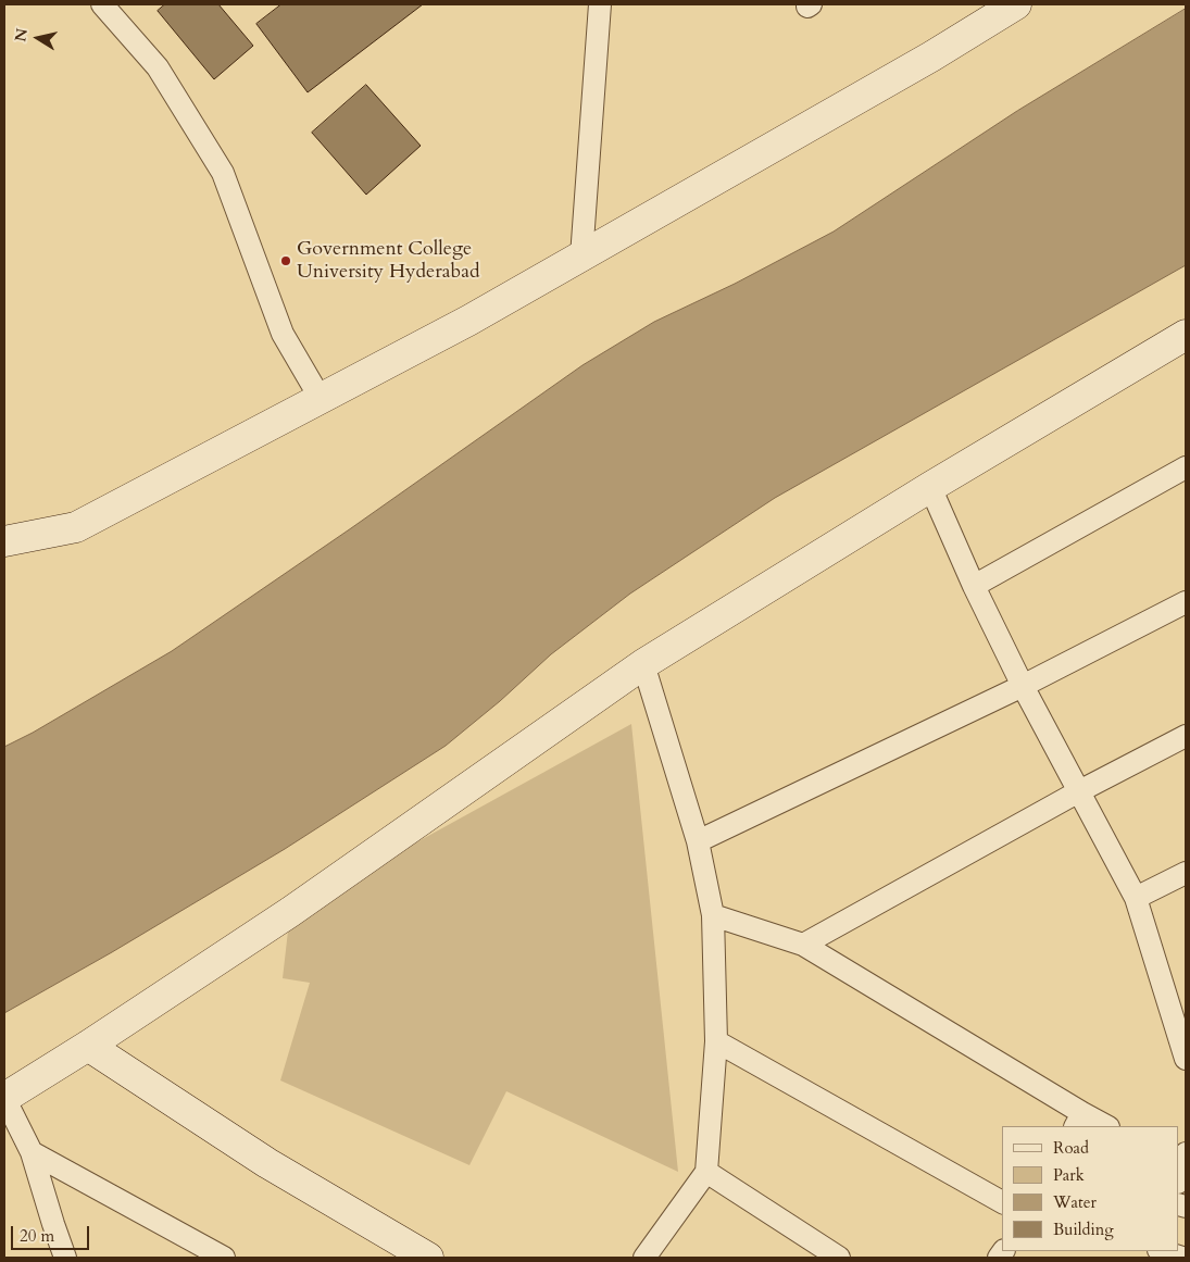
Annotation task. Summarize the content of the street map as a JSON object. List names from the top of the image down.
{
  "places": ["Government College University Hyderabad"],
  "legend": [
    "Road",
    "Park",
    "Water",
    "Building"
  ],
  "scale_bar": "20 m",
  "north": "left"
}
